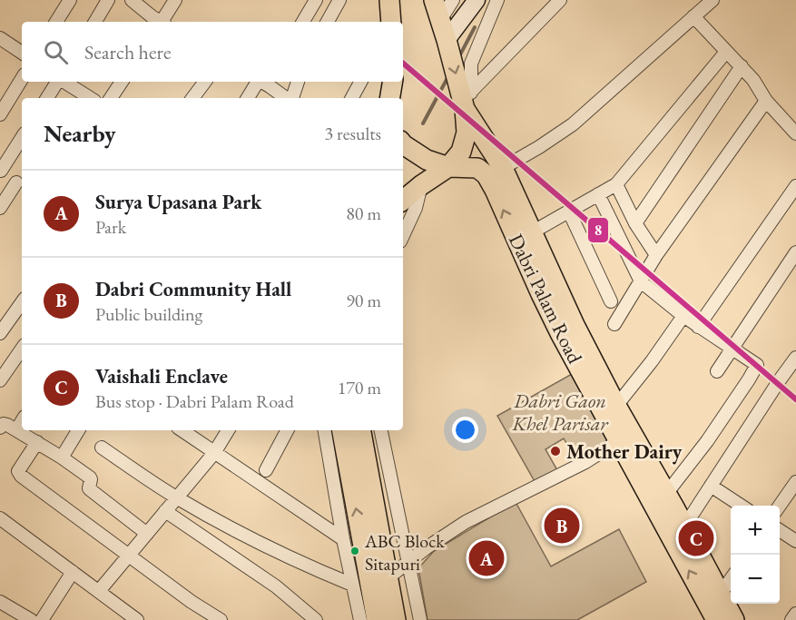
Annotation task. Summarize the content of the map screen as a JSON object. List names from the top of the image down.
{
  "streets": {
    "main road": ["Dabri Palam Road"]
  },
  "parks": ["Dabri Gaon Khel Parisar"],
  "places": ["Mother Dairy", "ABC Block Sitapuri"],
  "lines": ["transit line 8"],
  "page": {
    "search": "Search here",
    "heading": ["Nearby", "3 results"],
    "list": [
      {
        "mark": "A",
        "name": "Surya Upasana Park",
        "note": "Park",
        "value": "80 m"
      },
      {
        "mark": "B",
        "name": "Dabri Community Hall",
        "note": "Public building",
        "value": "90 m"
      },
      {
        "mark": "C",
        "name": "Vaishali Enclave",
        "note": "Bus stop · Dabri Palam Road",
        "value": "170 m"
      }
    ],
    "map_buttons": ["+", "−"],
    "pins": ["B", "C", "A"]
  }
}
